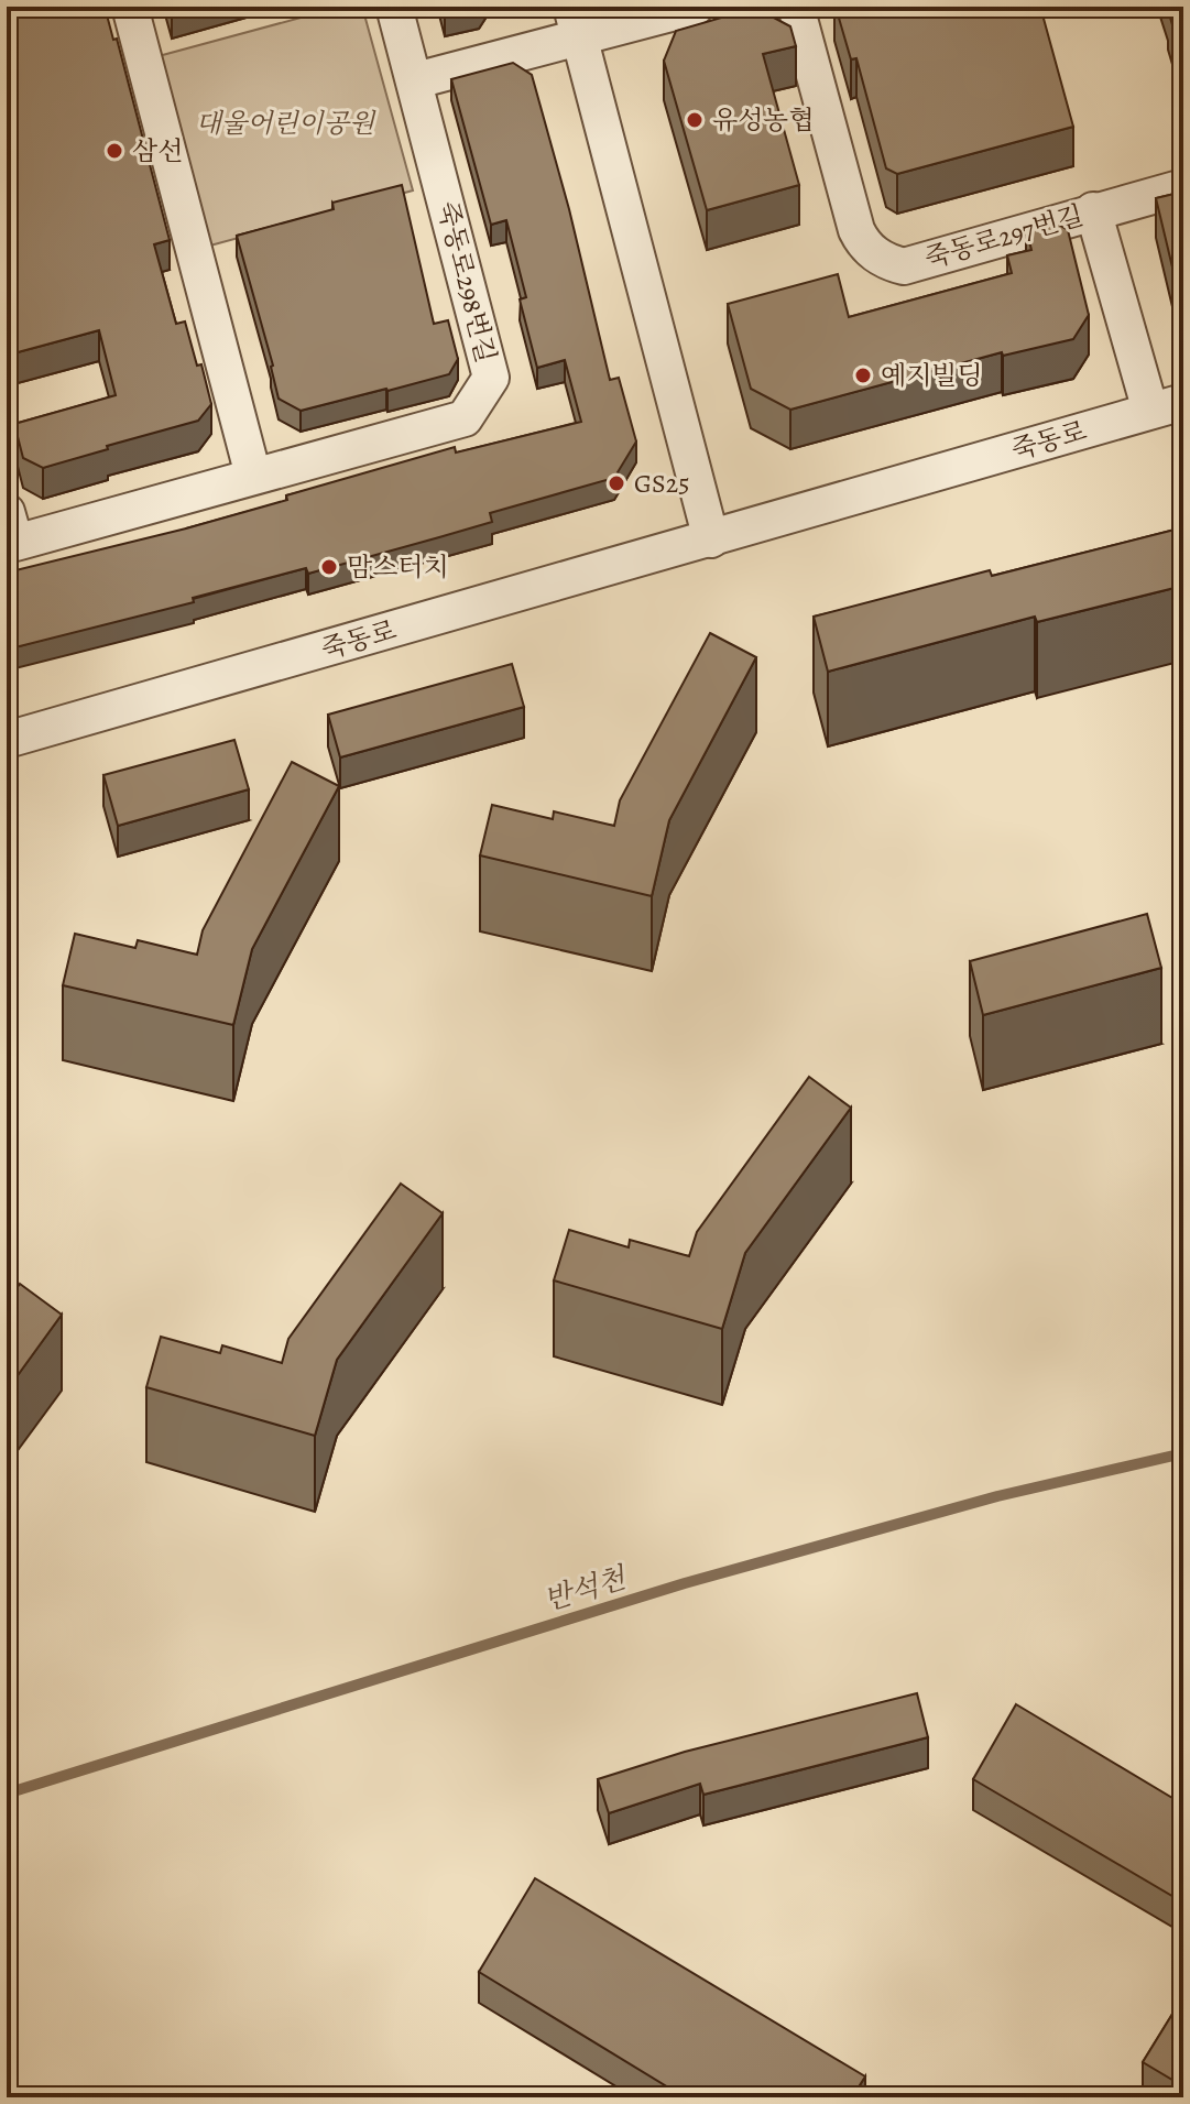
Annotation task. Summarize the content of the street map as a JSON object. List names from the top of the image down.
{
  "streets": {
    "street": ["죽동로297번길", "죽동로298번길", "죽동로"]
  },
  "water": ["반석천"],
  "parks": ["대울어린이공원"],
  "places": [
    "유성농협",
    "삼선",
    "예지빌딩",
    "GS25",
    "맘스터치"
  ]
}
